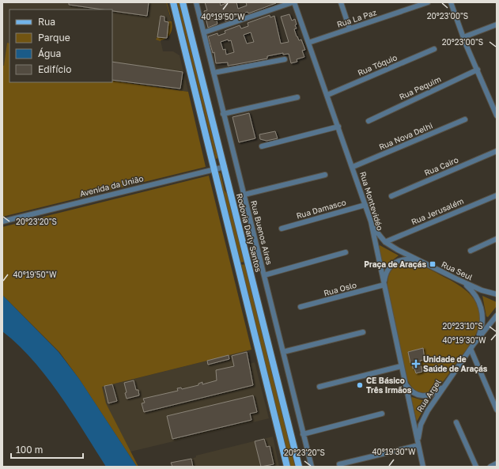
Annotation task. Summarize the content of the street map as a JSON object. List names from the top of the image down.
{
  "streets": {
    "main road": ["Rodovia Darly Santos"],
    "street": [
      "Rua La Paz",
      "Rua Tóquio",
      "Rua Pequim",
      "Rua Nova Delhi",
      "Rua Cairo",
      "Avenida da União",
      "Rua Montevidéo",
      "Rua Damasco",
      "Rua Jerusalém",
      "Rua Buenos Aires",
      "Rua Seul",
      "Rua Oslo",
      "Rua Argel"
    ]
  },
  "crossings": [
    ["Rua La Paz", "Rua Montevidéo"],
    ["Rua Tóquio", "Rua Montevidéo"],
    ["Rua Nova Delhi", "Rua Montevidéo"],
    ["Avenida da União", "Rodovia Darly Santos"],
    ["Rua Montevidéo", "Rua Damasco"],
    ["Rua Montevidéo", "Rua Seul"],
    ["Rua Montevidéo", "Rua Oslo"],
    ["Rua Montevidéo", "Rua Argel"],
    ["Rua Jerusalém", "Rua Seul"]
  ],
  "places": {
    "transit": ["Praça de Araçás"],
    "health": ["Unidade de Saúde de Araçás"],
    "other": ["CE Básico Três Irmãos"]
  },
  "legend": [
    "Rua",
    "Parque",
    "Água",
    "Edifício"
  ],
  "scale_bar": "100 m",
  "coordinates": [
    "20°23'00\"S",
    "40°19'50\"W",
    "20°23'20\"S",
    "20°23'10\"S",
    "40°19'30\"W"
  ]
}
